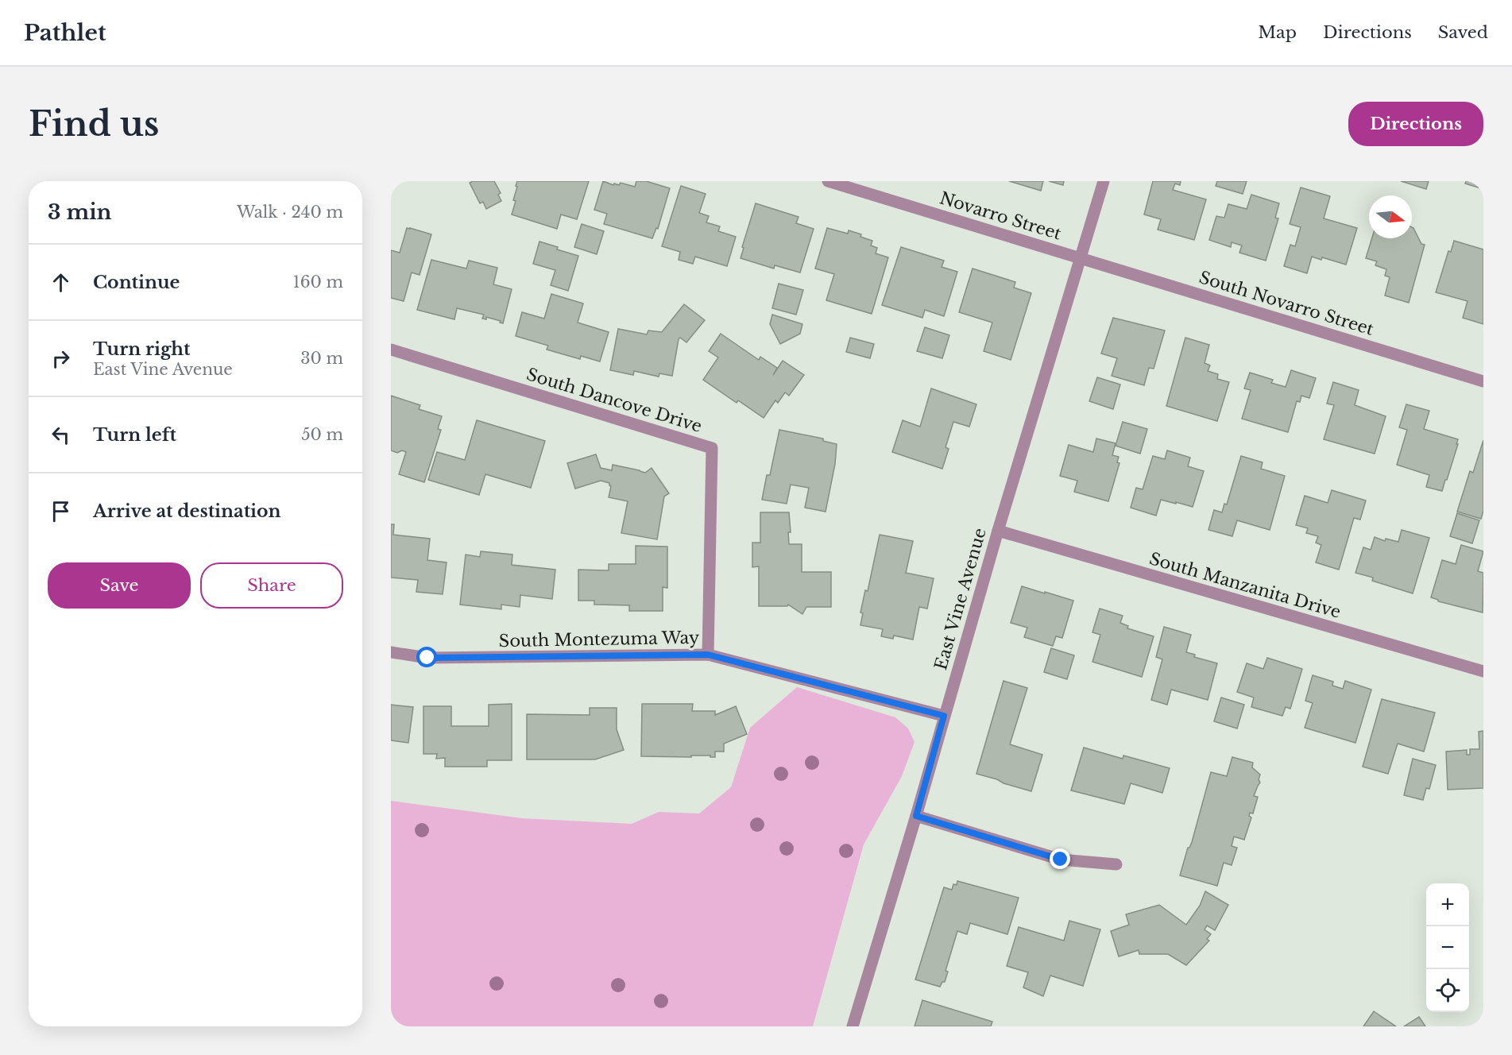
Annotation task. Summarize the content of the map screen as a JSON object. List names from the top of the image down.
{
  "streets": {
    "street": [
      "Novarro Street",
      "South Novarro Street",
      "South Dancove Drive",
      "South Manzanita Drive",
      "East Vine Avenue",
      "South Montezuma Way"
    ]
  },
  "crossings": [
    ["Novarro Street", "South Novarro Street"],
    ["Novarro Street", "East Vine Avenue"],
    ["South Novarro Street", "East Vine Avenue"],
    ["South Dancove Drive", "South Montezuma Way"],
    ["South Manzanita Drive", "East Vine Avenue"],
    ["East Vine Avenue", "South Montezuma Way"]
  ],
  "north": "right",
  "page": {
    "header": "Pathlet",
    "nav": ["Map", "Directions", "Saved"],
    "buttons": [
      "Directions",
      ["Save", "Share"]
    ],
    "title": "Find us",
    "heading": ["3 min", "Walk · 240 m"],
    "list": [
      ["Continue", "160 m"],
      ["Turn right", "East Vine Avenue", "30 m"],
      ["Turn left", "50 m"],
      "Arrive at destination"
    ],
    "map_buttons": ["+", "−"]
  }
}
